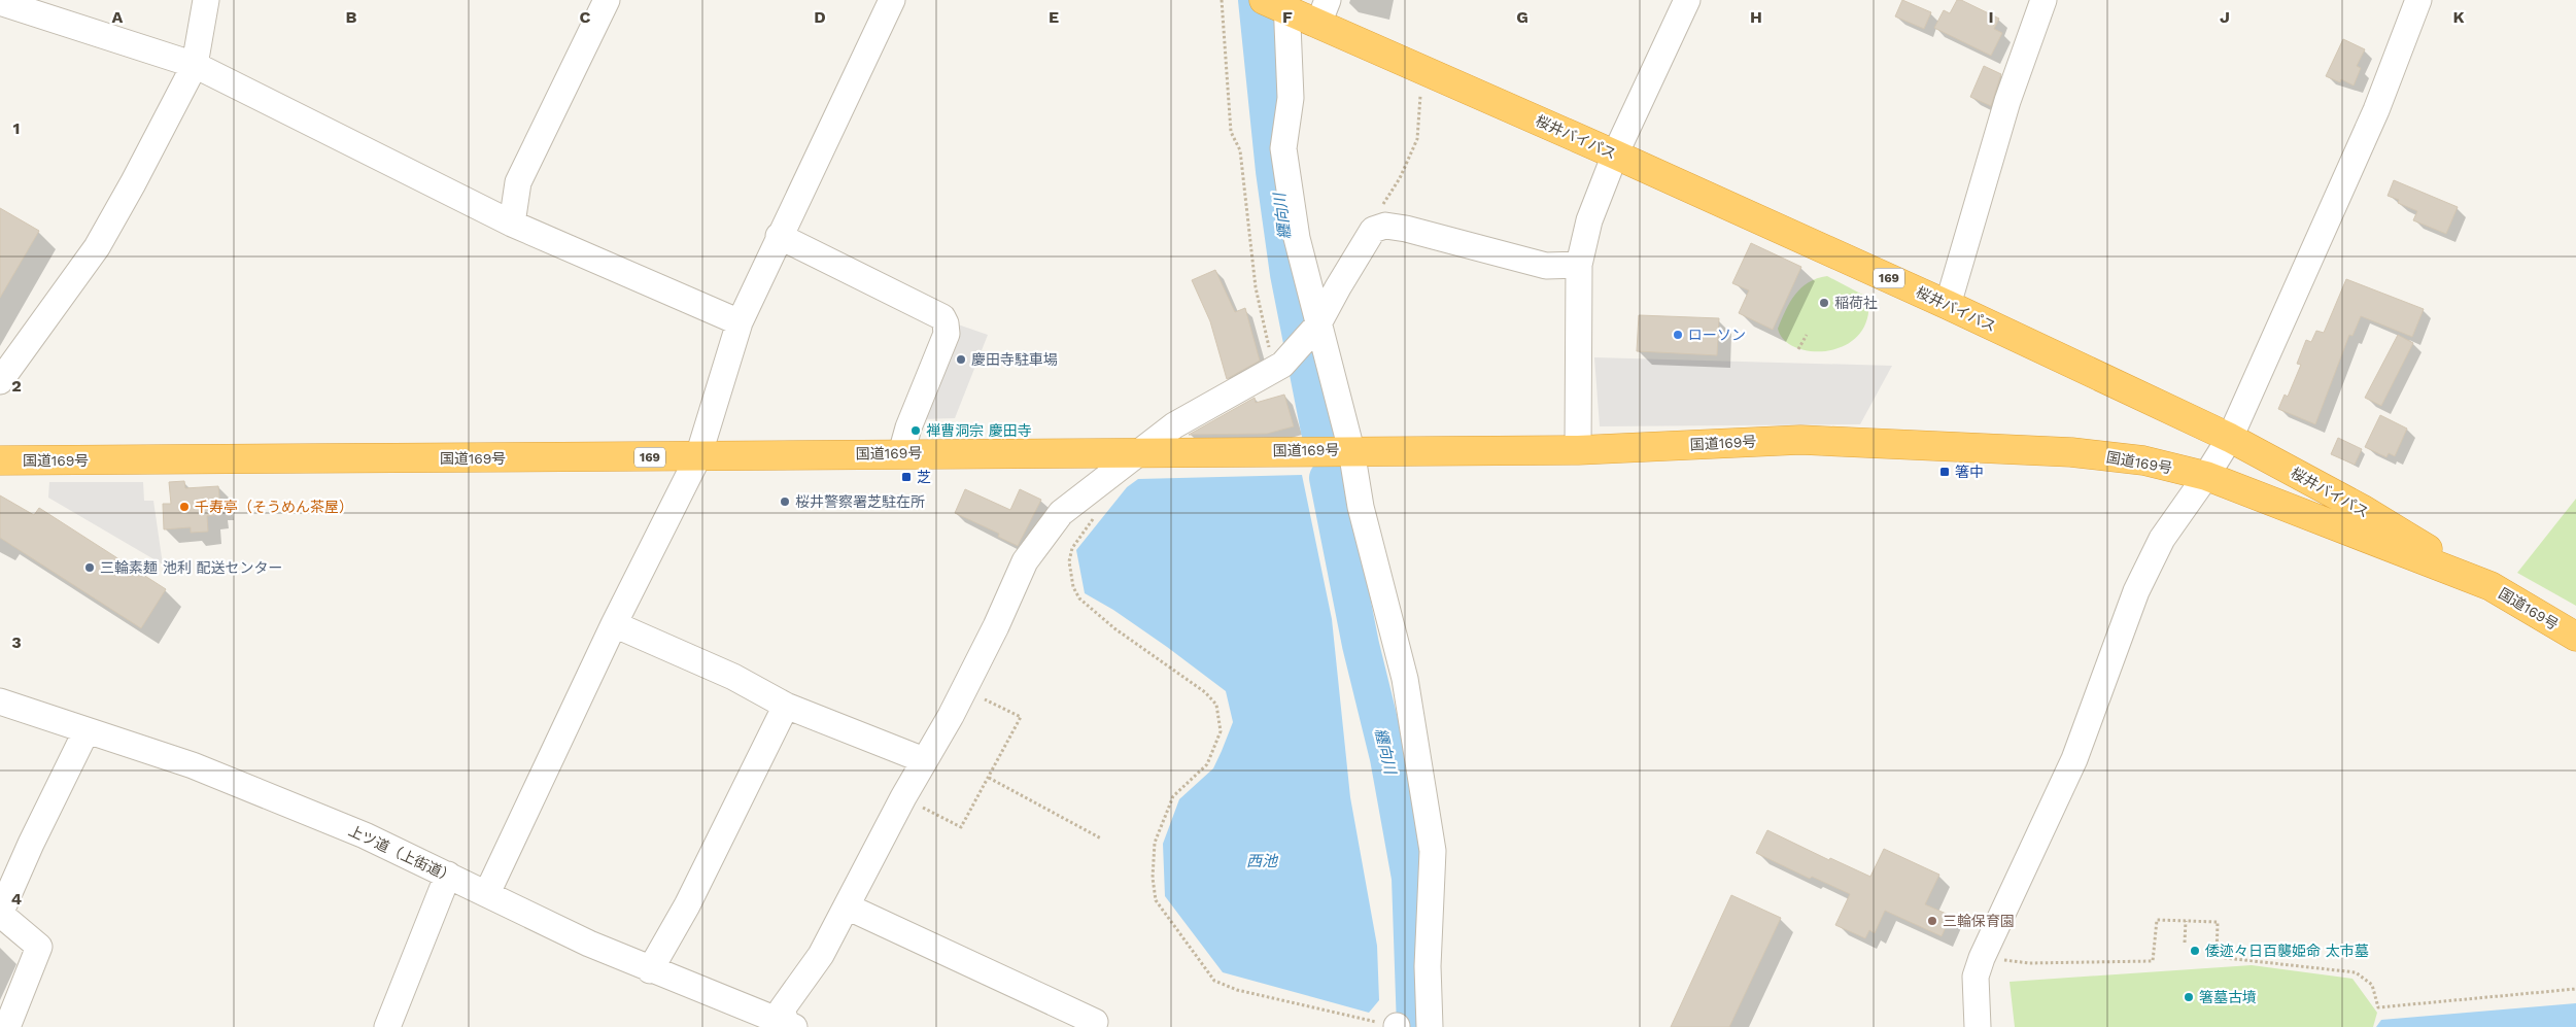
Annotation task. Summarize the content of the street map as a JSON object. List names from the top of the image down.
{
  "streets": {
    "highway": ["桜井バイパス", "169", "国道169号"],
    "street": ["上ツ道（上街道）"]
  },
  "crossings": [
    ["桜井バイパス", "国道169号"]
  ],
  "water": ["纒向川", "西池"],
  "places": {
    "other": [
      "稲荷社",
      "ローソン",
      "慶田寺駐車場",
      "禅曹洞宗 慶田寺",
      "桜井警察署芝駐在所",
      "千寿亭（そうめん茶屋）",
      "三輪素麺 池利 配送センター",
      "三輪保育園",
      "倭迹々日百襲姫命 太市墓",
      "箸墓古墳"
    ],
    "transit": ["箸中", "芝"]
  },
  "grid": {
    "columns": [
      "A",
      "B",
      "C",
      "D",
      "E",
      "F",
      "G",
      "H",
      "I",
      "J",
      "K"
    ],
    "rows": [
      "1",
      "2",
      "3",
      "4"
    ]
  }
}
